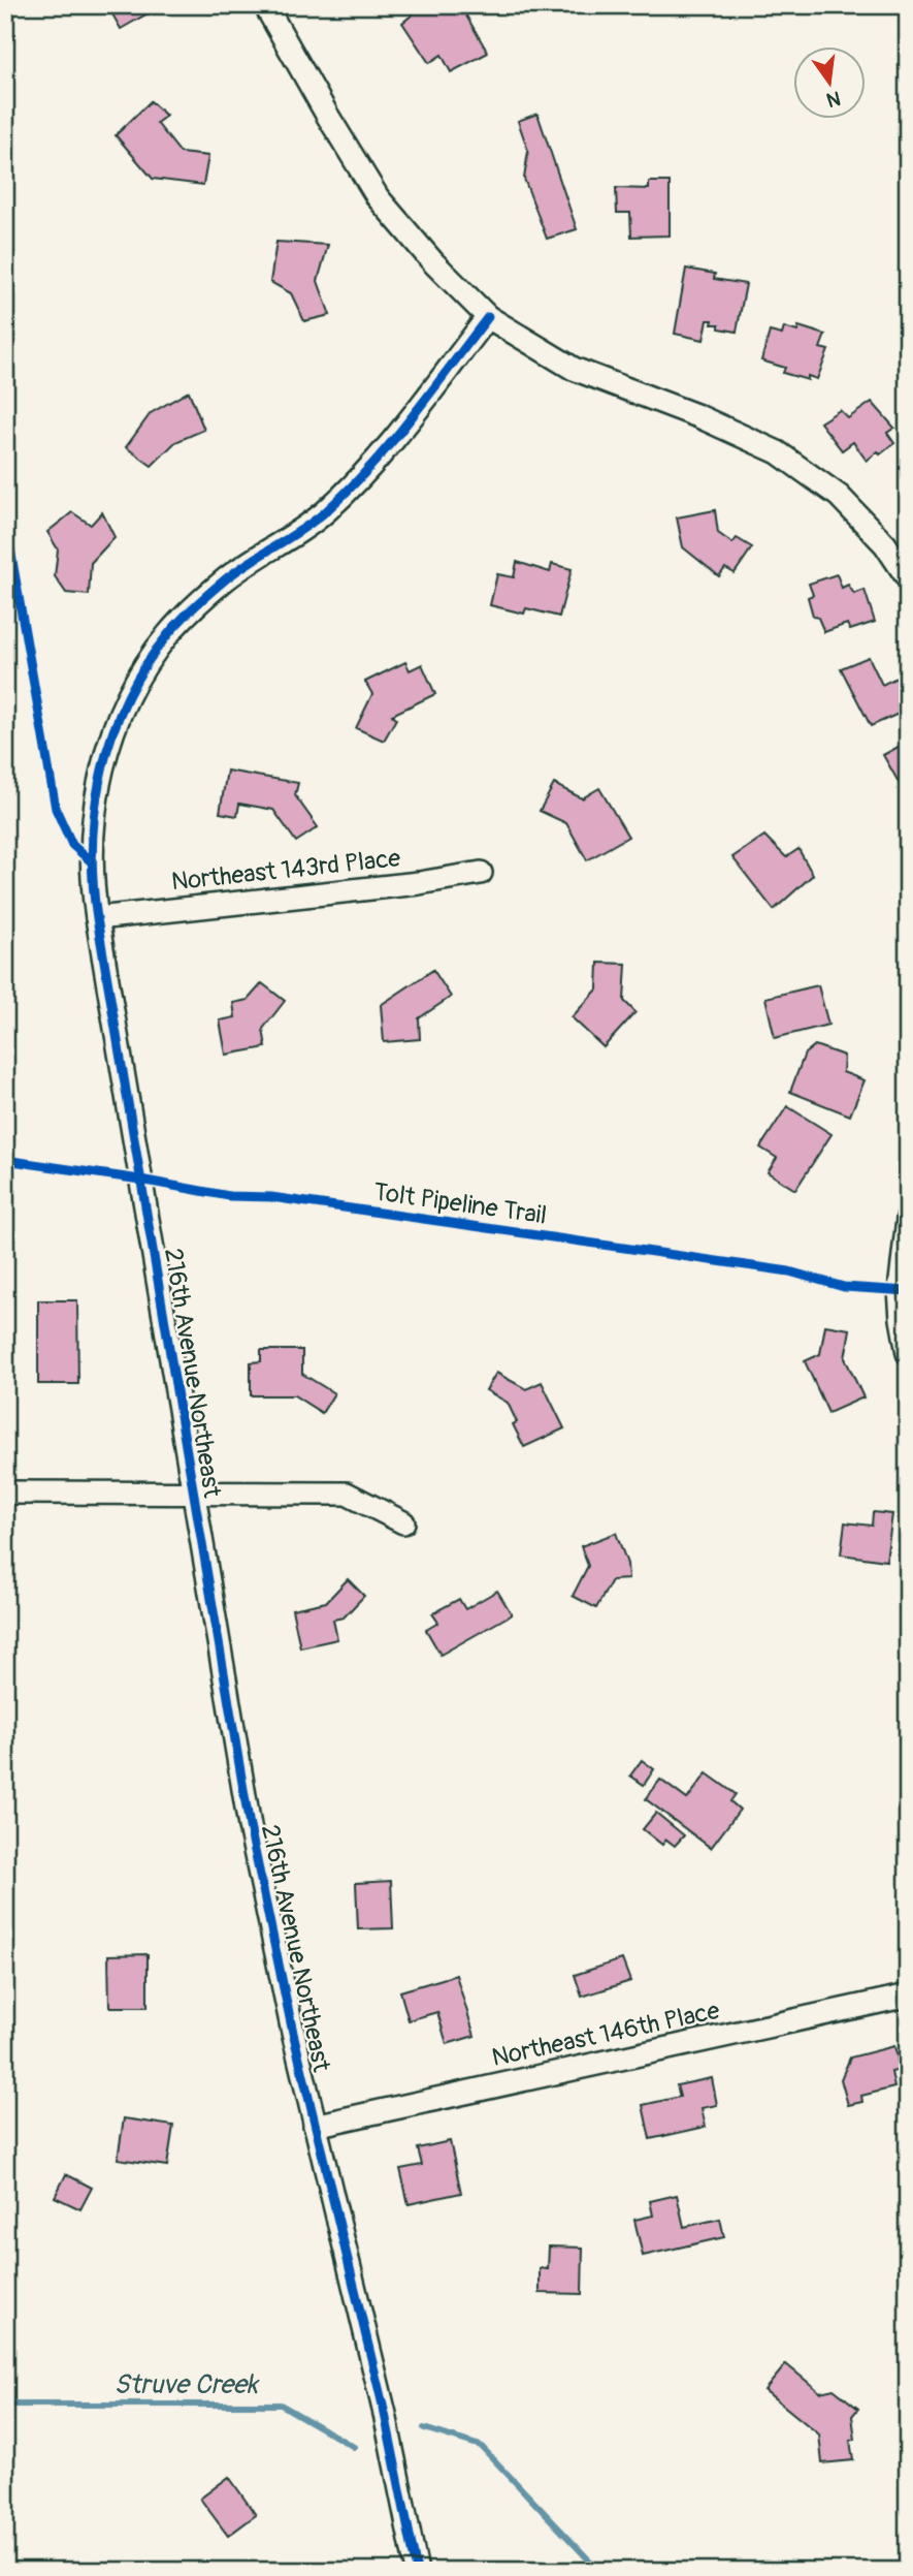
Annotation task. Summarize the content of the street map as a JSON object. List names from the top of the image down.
{
  "streets": {
    "street": ["Northeast 143rd Place", "216th Avenue Northeast", "Northeast 146th Place"],
    "cycle path": ["Tolt Pipeline Trail"]
  },
  "crossings": [
    ["Northeast 143rd Place", "216th Avenue Northeast"],
    ["216th Avenue Northeast", "Northeast 146th Place"]
  ],
  "water": ["Struve Creek"],
  "north": "bottom"
}
